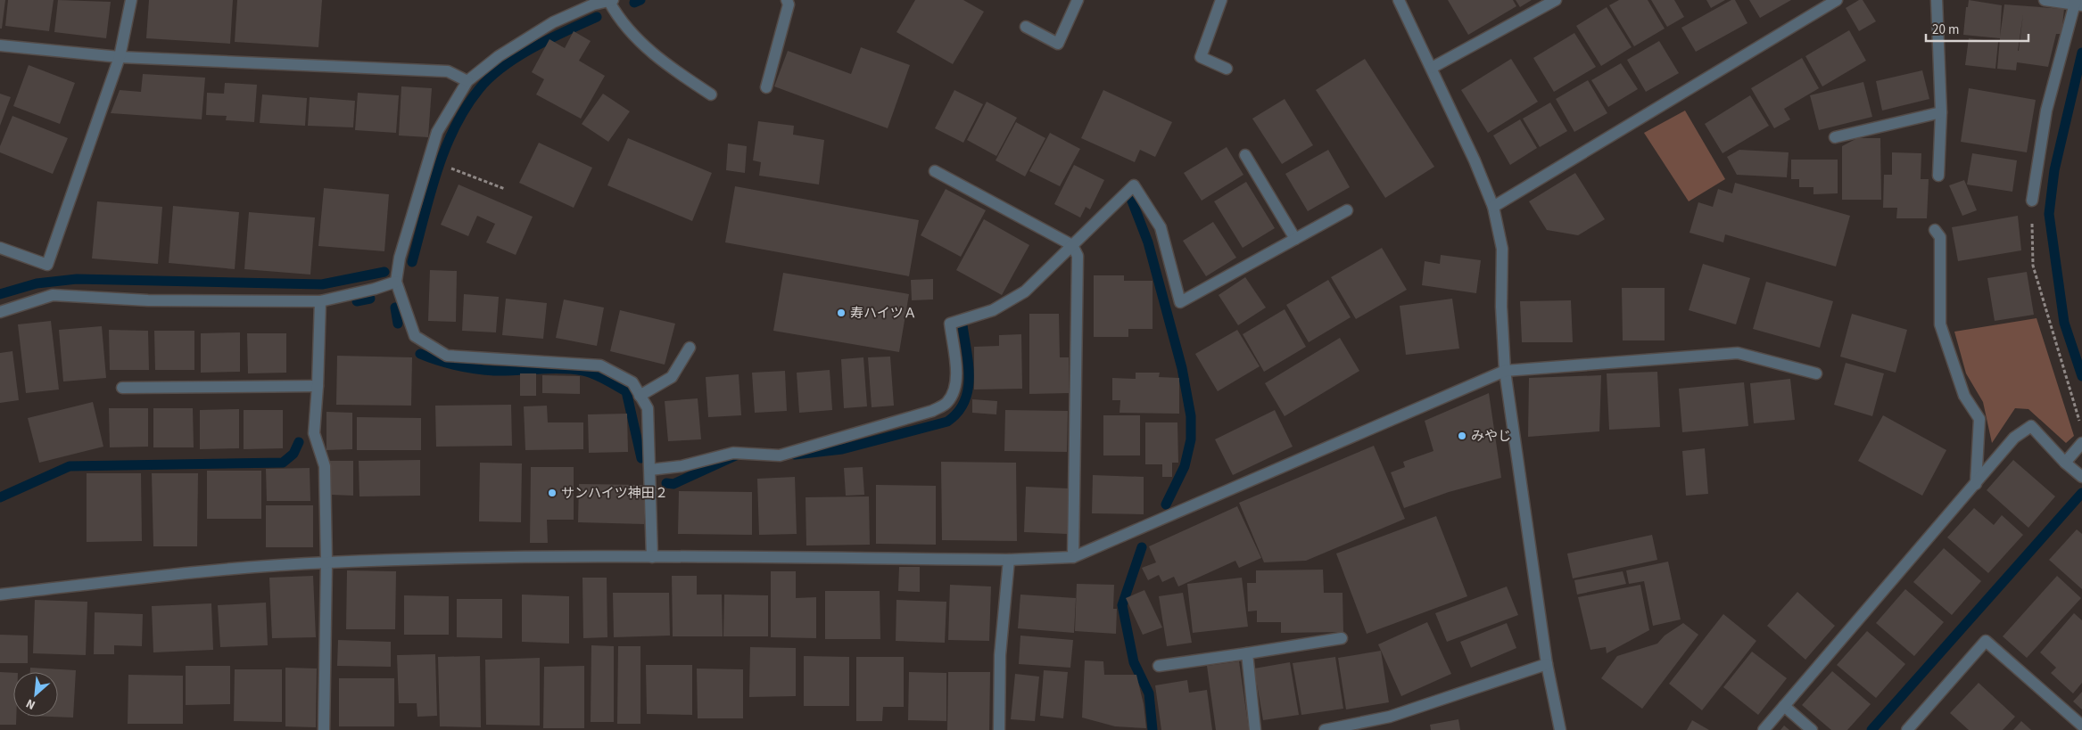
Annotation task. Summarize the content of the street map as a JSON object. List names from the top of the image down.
{
  "places": ["寿ハイツＡ", "みやじ", "サンハイツ神田２"],
  "scale_bar": "20 m",
  "north": "bottom left"
}
